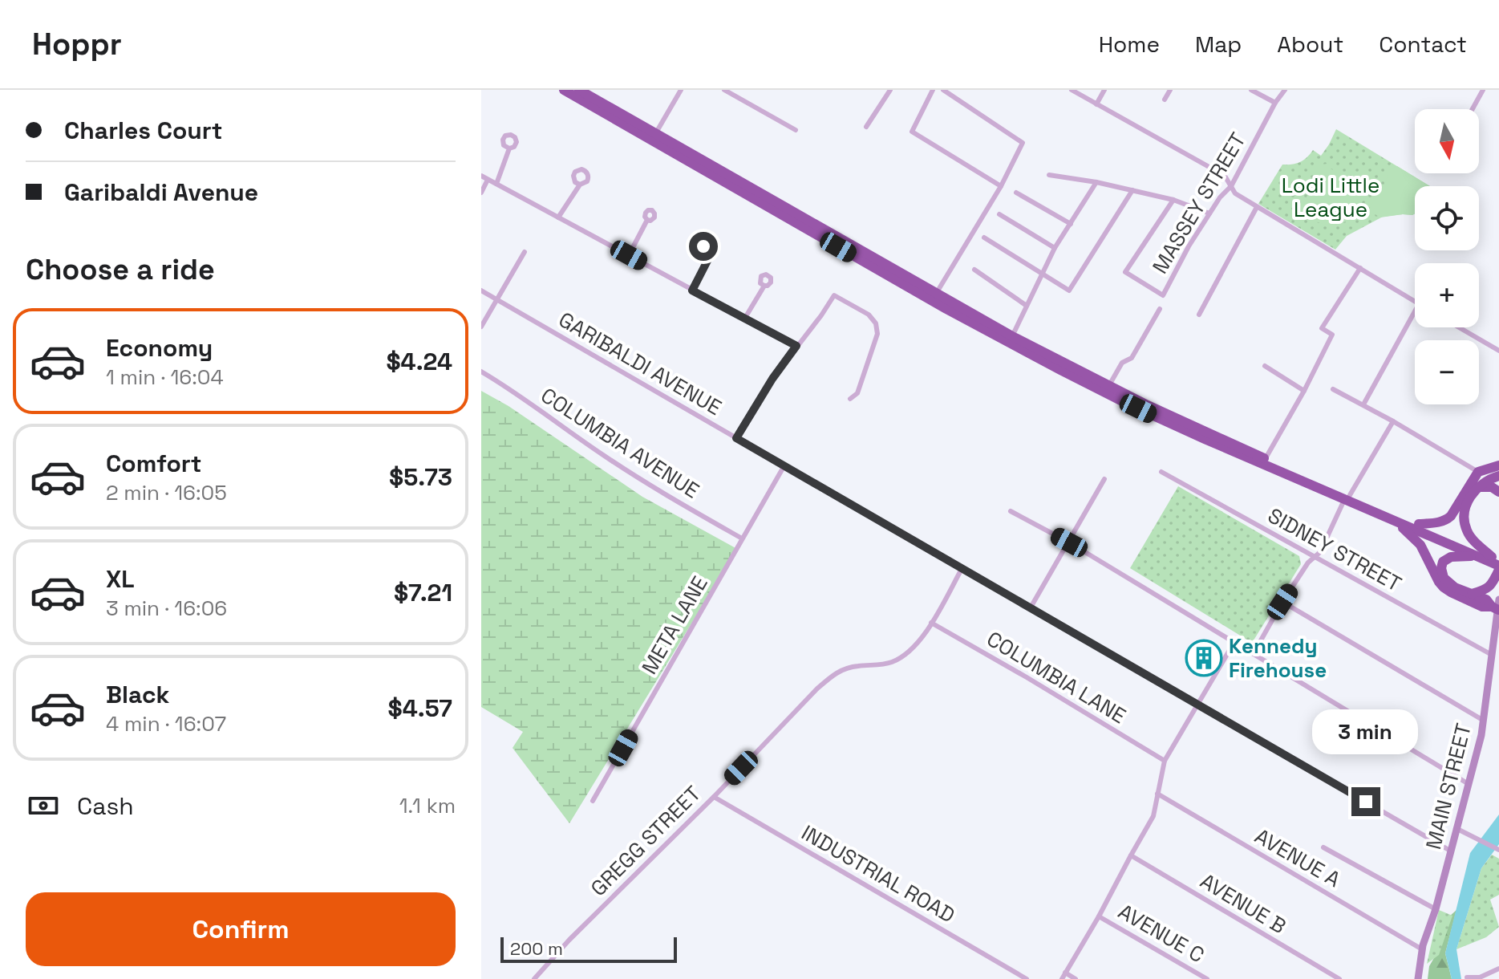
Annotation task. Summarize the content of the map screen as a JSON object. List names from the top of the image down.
{
  "streets": {
    "street": [
      "MASSEY STREET",
      "GARIBALDI AVENUE",
      "COLUMBIA AVENUE",
      "SIDNEY STREET",
      "META LANE",
      "COLUMBIA LANE",
      "MAIN STREET",
      "GREGG STREET",
      "AVENUE A",
      "INDUSTRIAL ROAD",
      "AVENUE B",
      "AVENUE C"
    ]
  },
  "crossings": [
    ["GARIBALDI AVENUE", "META LANE"],
    ["GARIBALDI AVENUE", "MAIN STREET"],
    ["GARIBALDI AVENUE", "GREGG STREET"],
    ["COLUMBIA AVENUE", "META LANE"],
    ["SIDNEY STREET", "MAIN STREET"],
    ["COLUMBIA LANE", "GREGG STREET"],
    ["MAIN STREET", "AVENUE A"],
    ["GREGG STREET", "INDUSTRIAL ROAD"]
  ],
  "parks": ["Lodi Little League"],
  "places": {
    "building": ["Kennedy Firehouse"]
  },
  "scale_bar": "200 m",
  "north": "bottom",
  "page": {
    "header": "Hoppr",
    "nav": [
      "Home",
      "Map",
      "About",
      "Contact"
    ],
    "banner": ["Charles Court", "Garibaldi Avenue"],
    "map_buttons": ["+", "−"],
    "heading": "Choose a ride",
    "list": [
      {
        "name": "Economy",
        "note": "1 min · 16:04",
        "value": "$4.24"
      },
      {
        "name": "Comfort",
        "note": "2 min · 16:05",
        "value": "$5.73"
      },
      {
        "name": "XL",
        "note": "3 min · 16:06",
        "value": "$7.21"
      },
      {
        "name": "Black",
        "note": "4 min · 16:07",
        "value": "$4.57"
      }
    ],
    "bubble": "3 min",
    "pay": ["Cash", "1.1 km"],
    "buttons": "Confirm",
    "scale": "200 m"
  }
}
